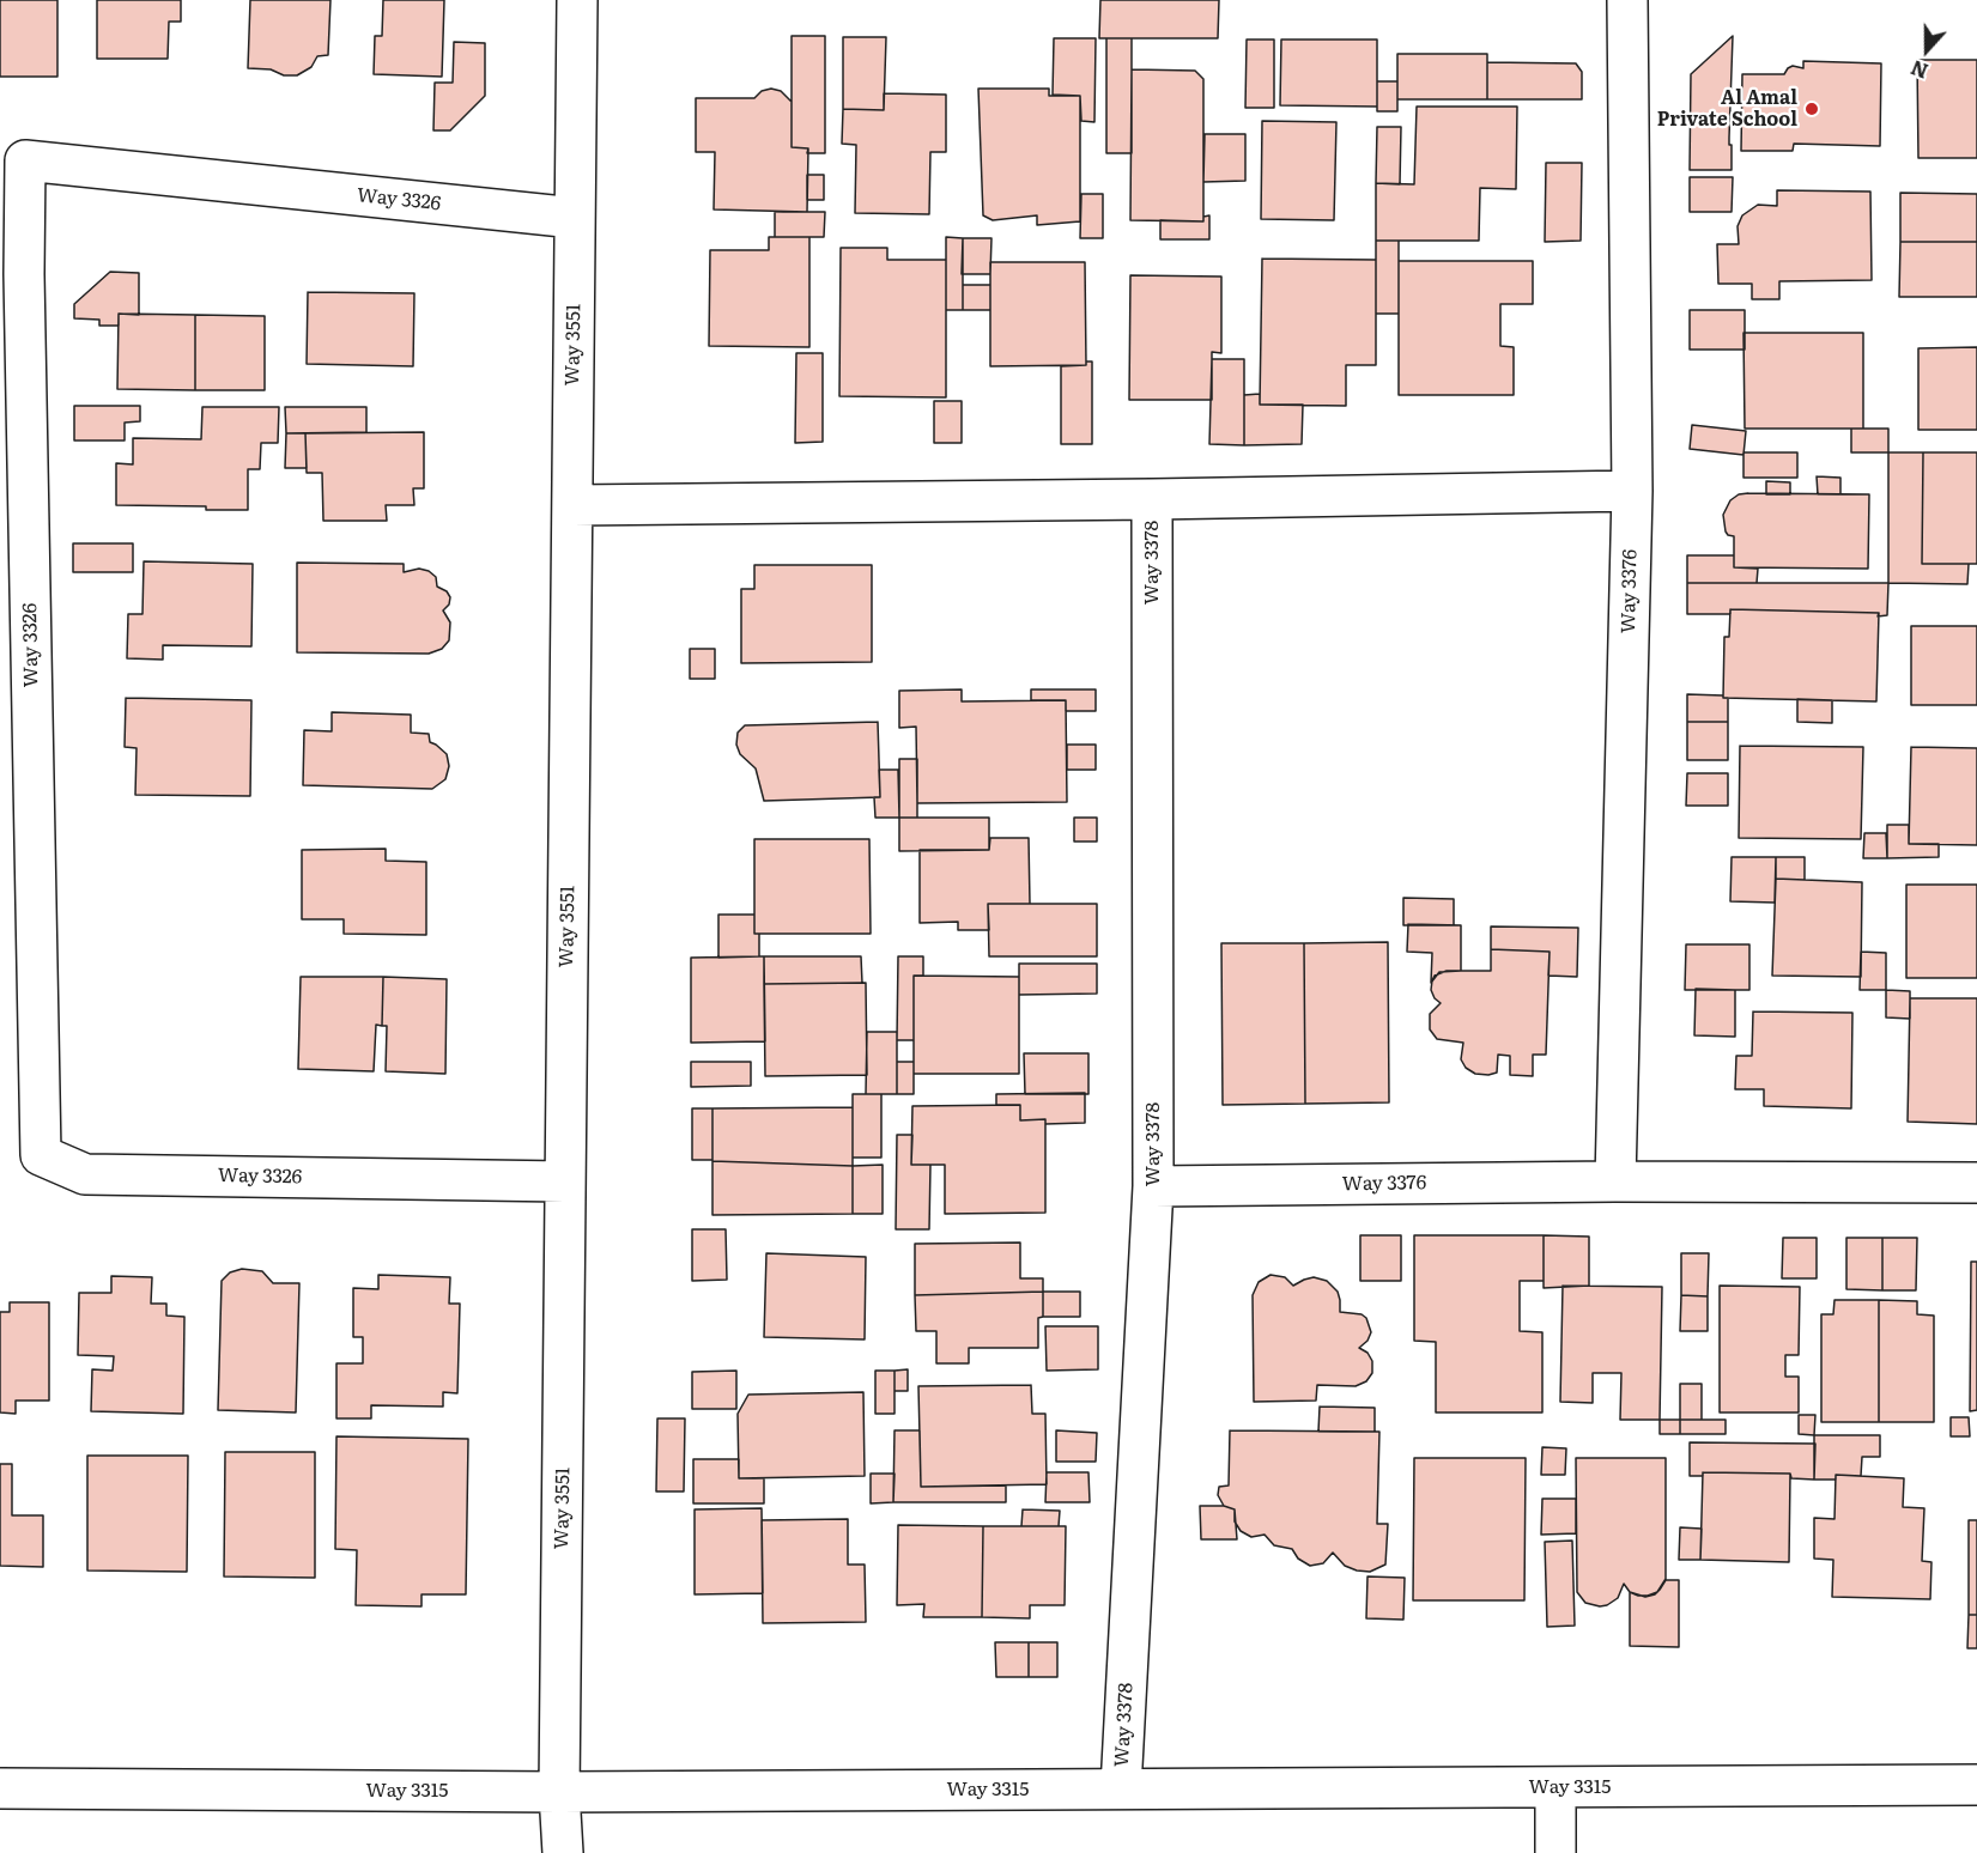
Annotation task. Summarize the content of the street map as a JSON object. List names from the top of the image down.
{
  "streets": {
    "street": [
      "Way 3326",
      "Way 3551",
      "Way 3378",
      "Way 3376",
      "Way 3315"
    ]
  },
  "crossings": [
    ["Way 3326", "Way 3551"],
    ["Way 3551", "Way 3378"],
    ["Way 3551", "Way 3315"],
    ["Way 3378", "Way 3376"],
    ["Way 3378", "Way 3315"]
  ],
  "places": ["Al Amal Private School"],
  "north": "bottom"
}
